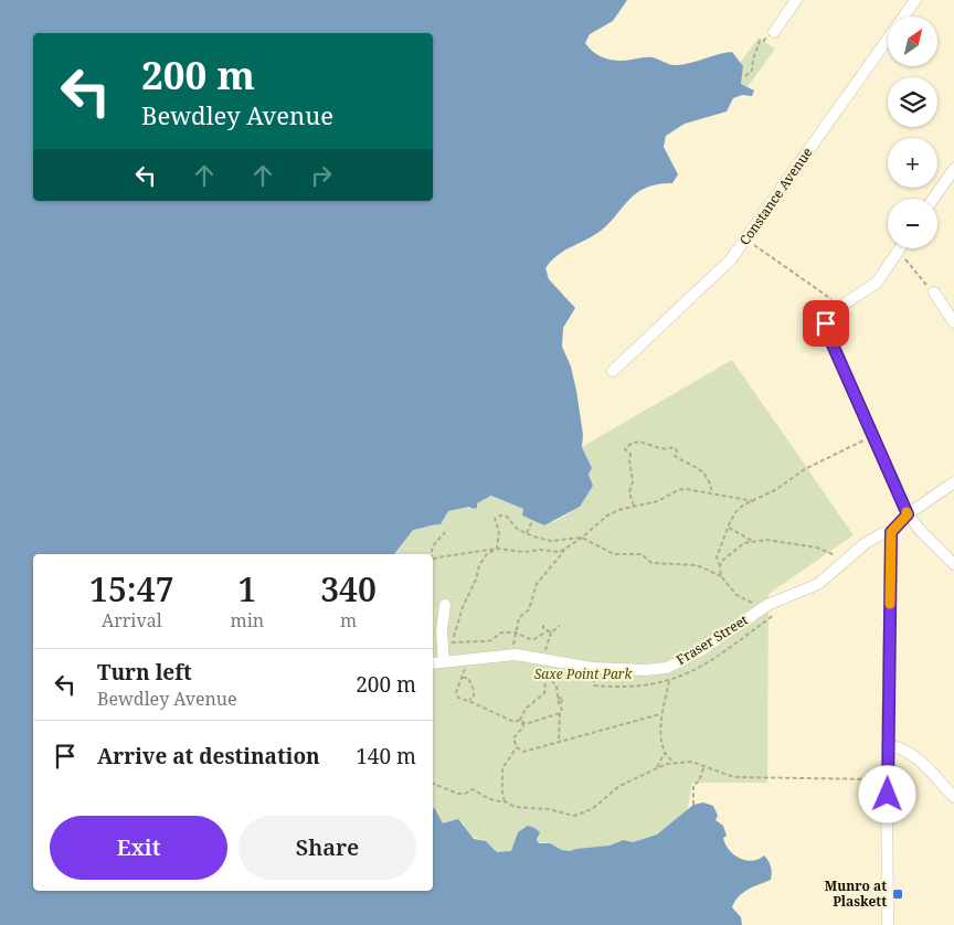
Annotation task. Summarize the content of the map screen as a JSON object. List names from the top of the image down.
{
  "streets": {
    "street": ["Constance Avenue", "Fraser Street"]
  },
  "parks": ["Saxe Point Park"],
  "places": {
    "transit": ["Munro at Plaskett"]
  },
  "north": "top right",
  "page": {
    "map_buttons": ["+", "−"],
    "turn": ["200 m", "Bewdley Avenue"],
    "eta": [
      "15:47",
      "Arrival",
      "1",
      "min",
      "340",
      "m"
    ],
    "list": [
      {
        "name": "Turn left",
        "note": "Bewdley Avenue",
        "value": "200 m"
      },
      {
        "name": "Arrive at destination",
        "value": "140 m"
      }
    ],
    "buttons": ["Exit", "Share"]
  }
}
